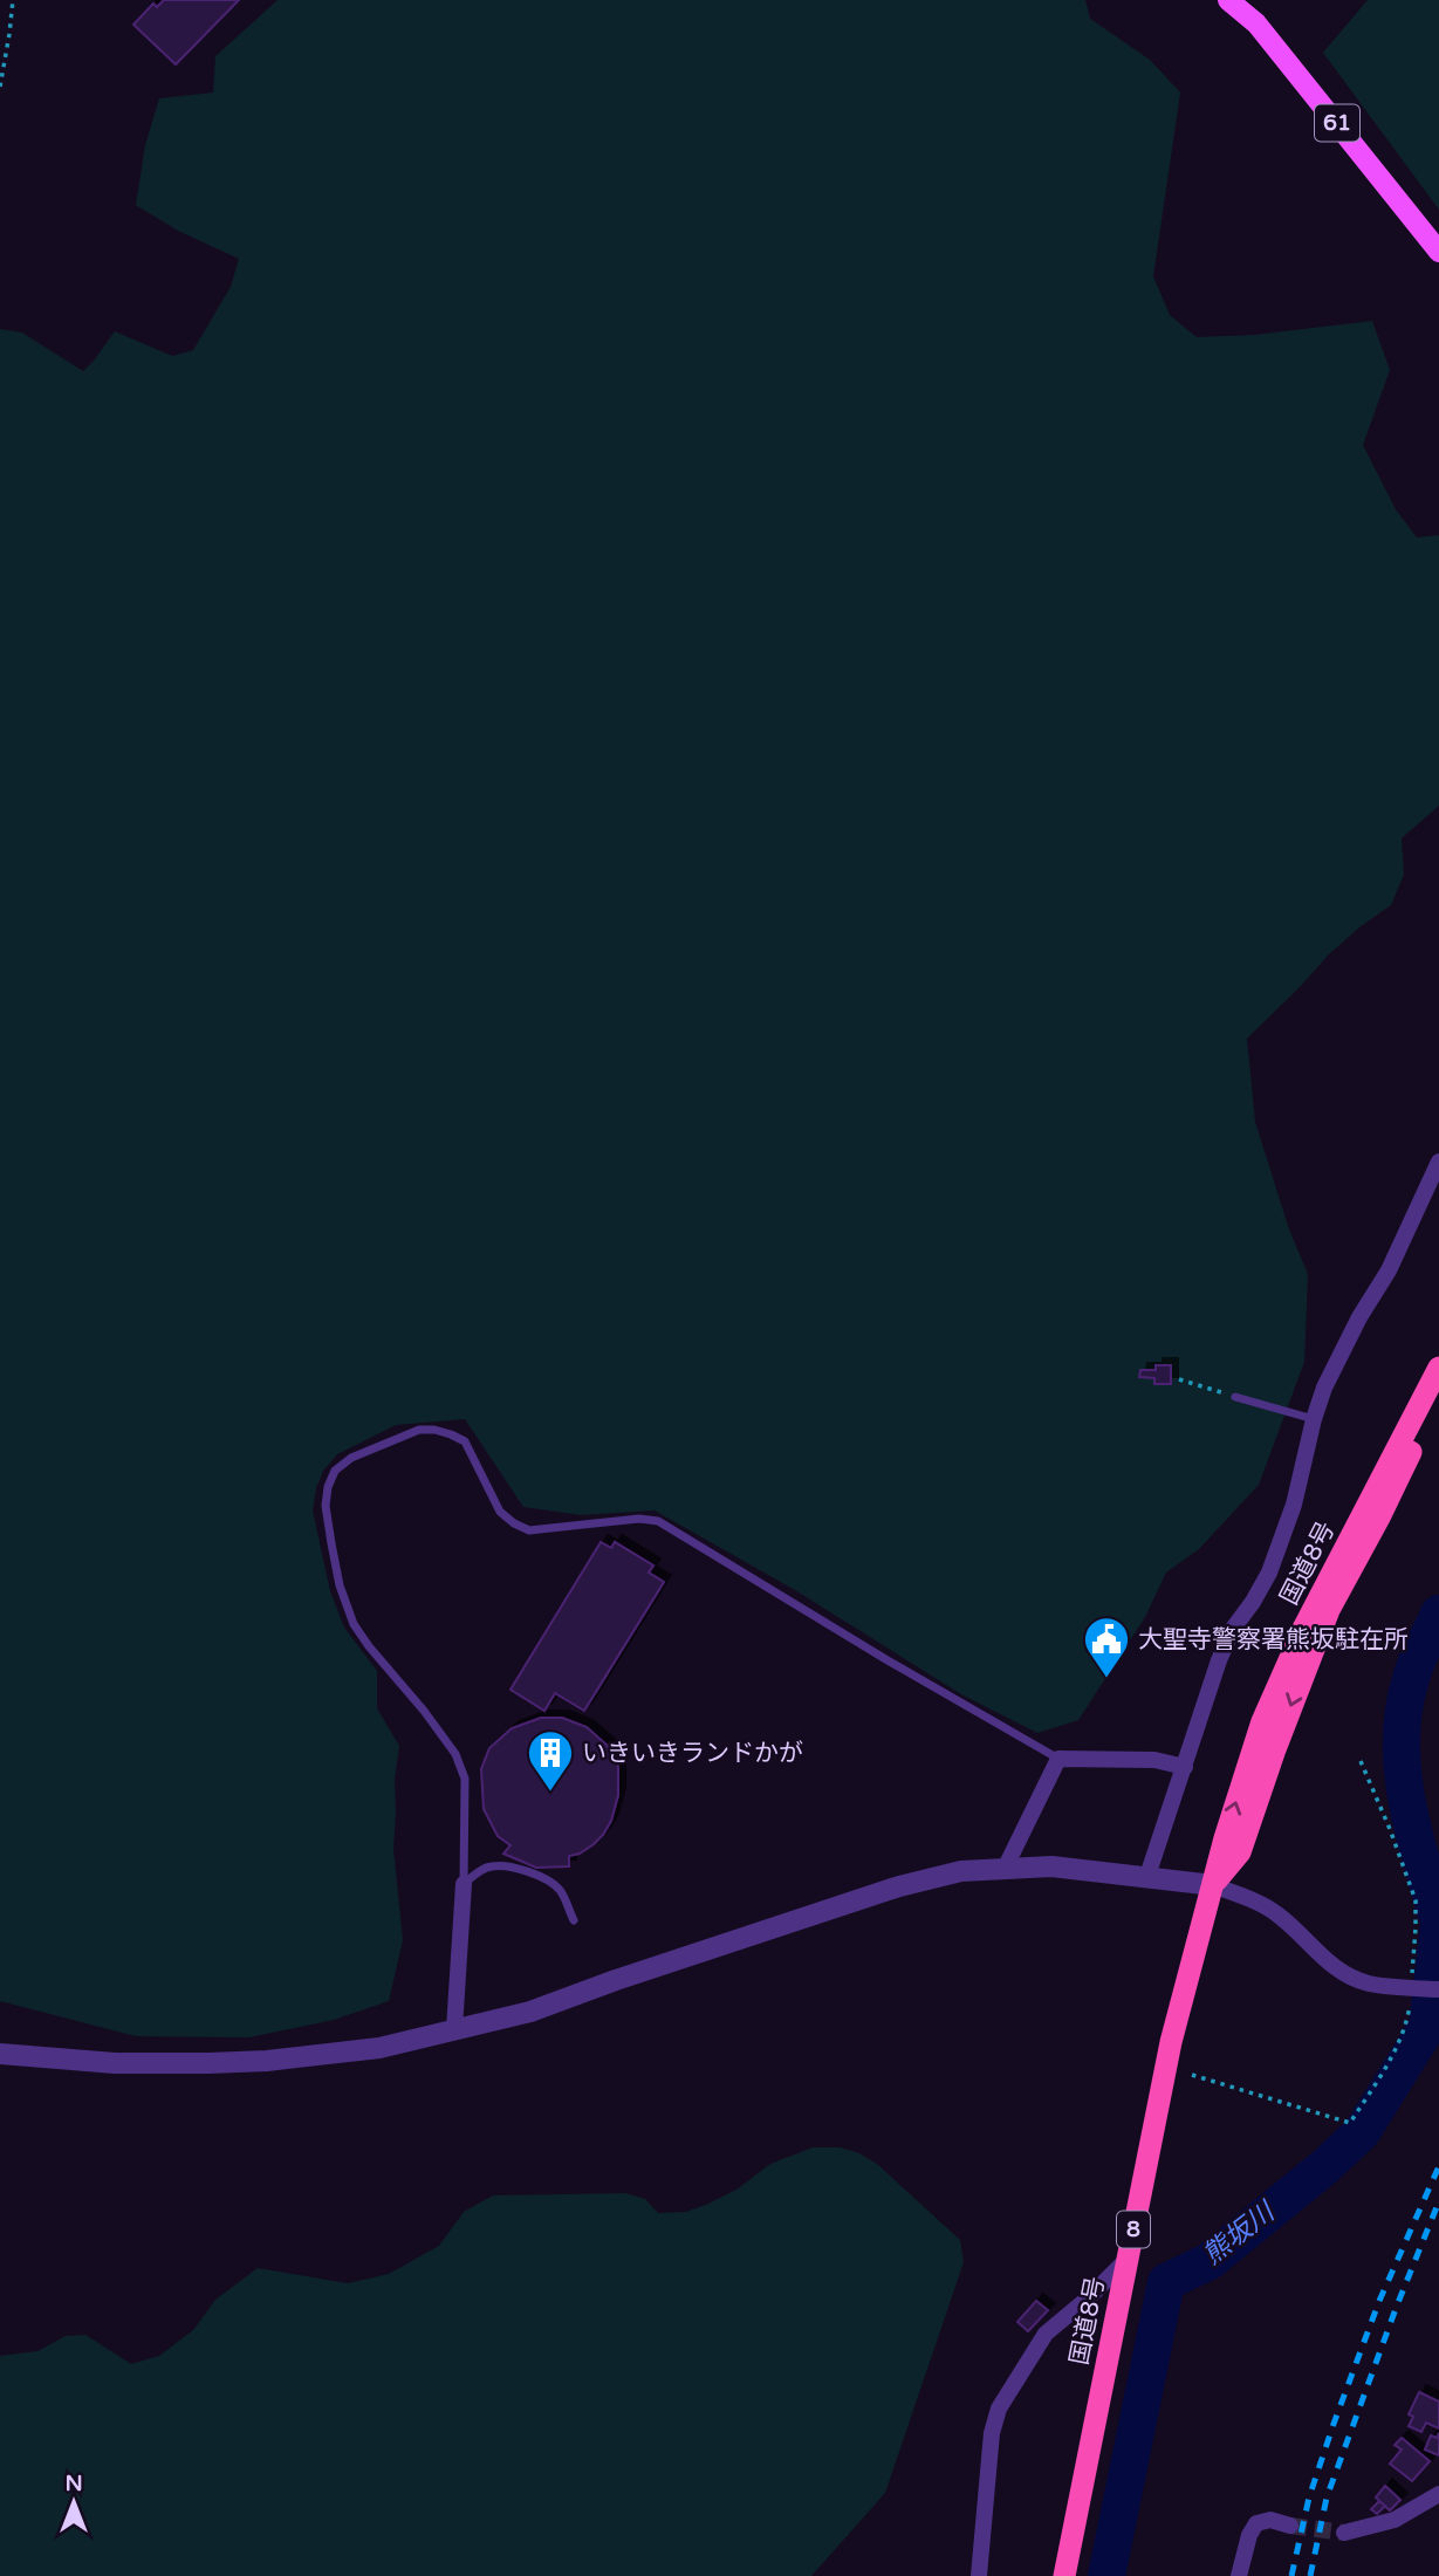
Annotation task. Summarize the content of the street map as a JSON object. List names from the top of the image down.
{
  "streets": {
    "highway": ["国道8号", "8"],
    "main road": ["61"]
  },
  "water": ["熊坂川"],
  "places": {
    "public building": ["大聖寺警察署熊坂駐在所"],
    "building": ["いきいきランドかが"]
  },
  "north": "top"
}
